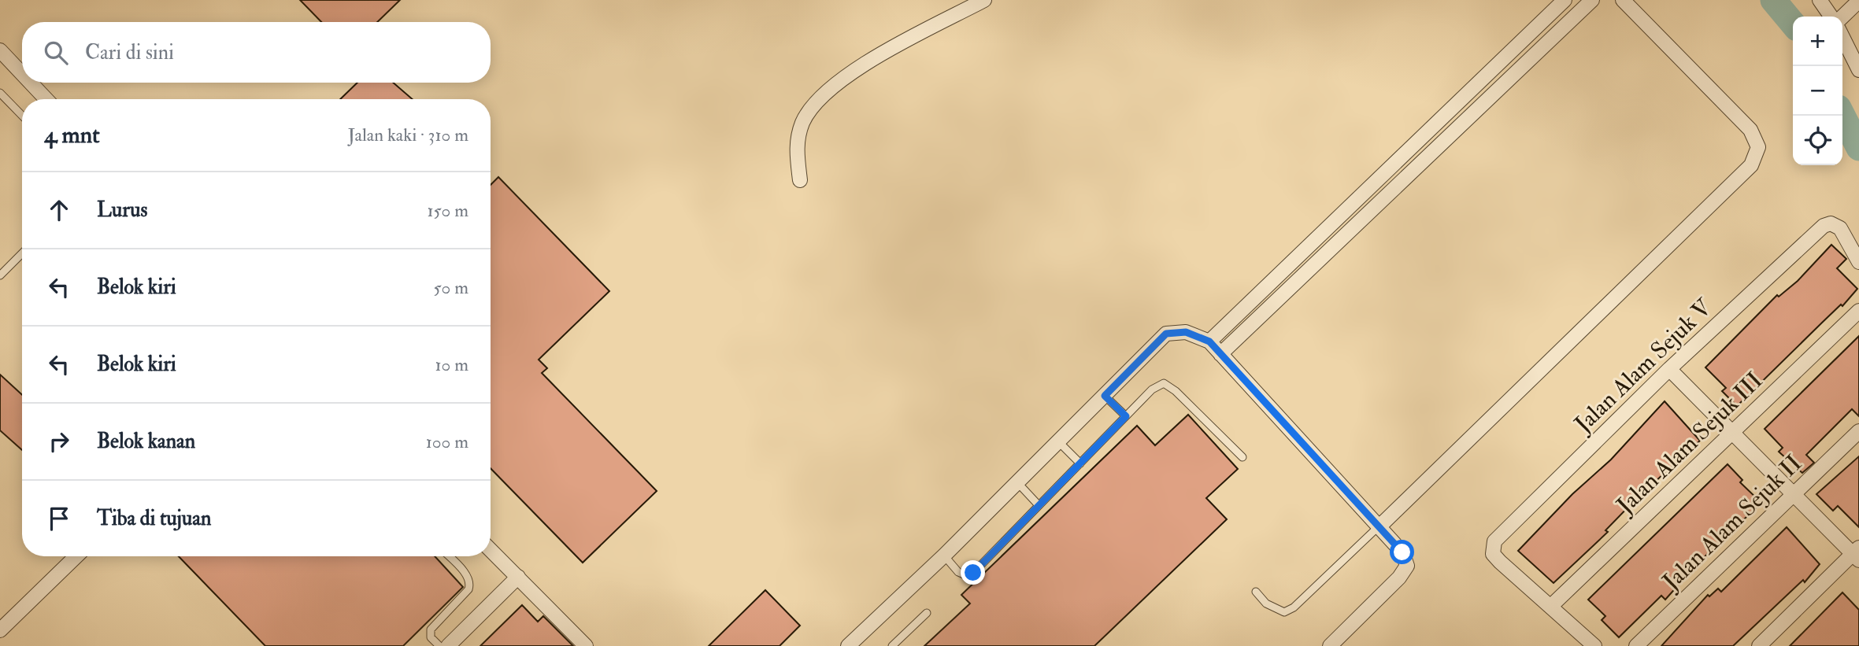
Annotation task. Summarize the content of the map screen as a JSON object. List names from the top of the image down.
{
  "streets": {
    "street": ["Jalan Alam Sejuk V", "Jalan Alam Sejuk III", "Jalan Alam Sejuk II"]
  },
  "crossings": [
    ["Jalan Alam Sejuk V", "Jalan Alam Sejuk III"]
  ],
  "page": {
    "map_buttons": ["+", "−"],
    "search": "Cari di sini",
    "heading": ["4 mnt", "Jalan kaki · 310 m"],
    "list": [
      ["Lurus", "150 m"],
      ["Belok kiri", "50 m"],
      ["Belok kiri", "10 m"],
      ["Belok kanan", "100 m"],
      "Tiba di tujuan"
    ]
  }
}
